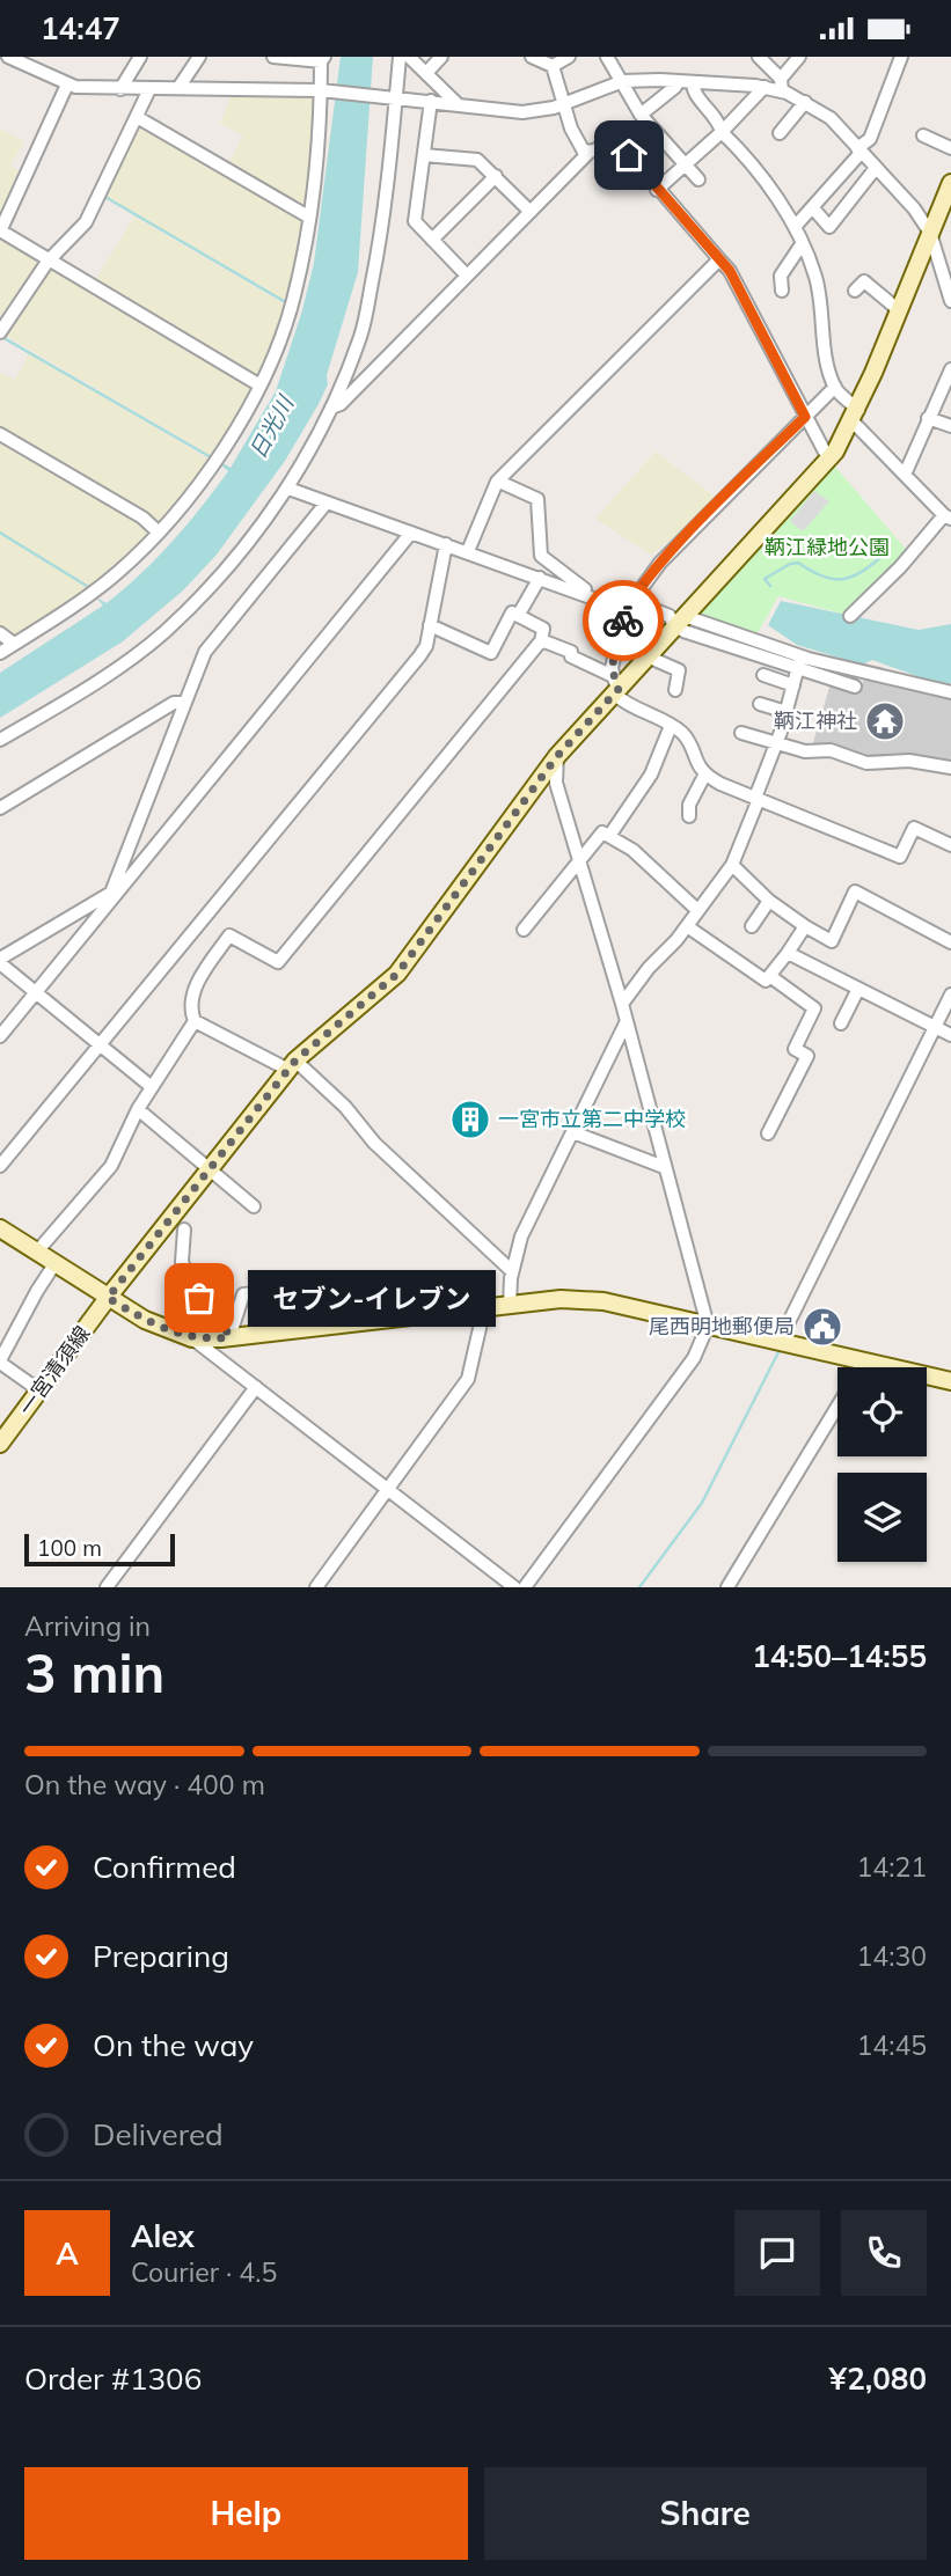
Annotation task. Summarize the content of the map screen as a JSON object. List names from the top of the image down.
{
  "streets": {
    "street": ["一宮清須線"]
  },
  "water": ["日光川"],
  "parks": ["鞆江緑地公園"],
  "places": {
    "temple": ["鞆江神社"],
    "building": ["一宮市立第二中学校"],
    "other": ["セブン-イレブン"],
    "public building": ["尾西明地郵便局"]
  },
  "scale_bar": "100 m",
  "page": {
    "status": "14:47",
    "bubble": "セブン-イレブン",
    "scale": "100 m",
    "heading": ["3 min", "Arriving in", "14:50–14:55"],
    "panel": [
      "Alex",
      "Courier · 4.5",
      "Order #1306",
      "¥2,080"
    ],
    "bar": "On the way · 400 m",
    "list": [
      ["Confirmed", "14:21"],
      ["Preparing", "14:30"],
      ["On the way", "14:45"],
      "Delivered"
    ],
    "round": "A",
    "buttons": ["Help", "Share"]
  }
}
